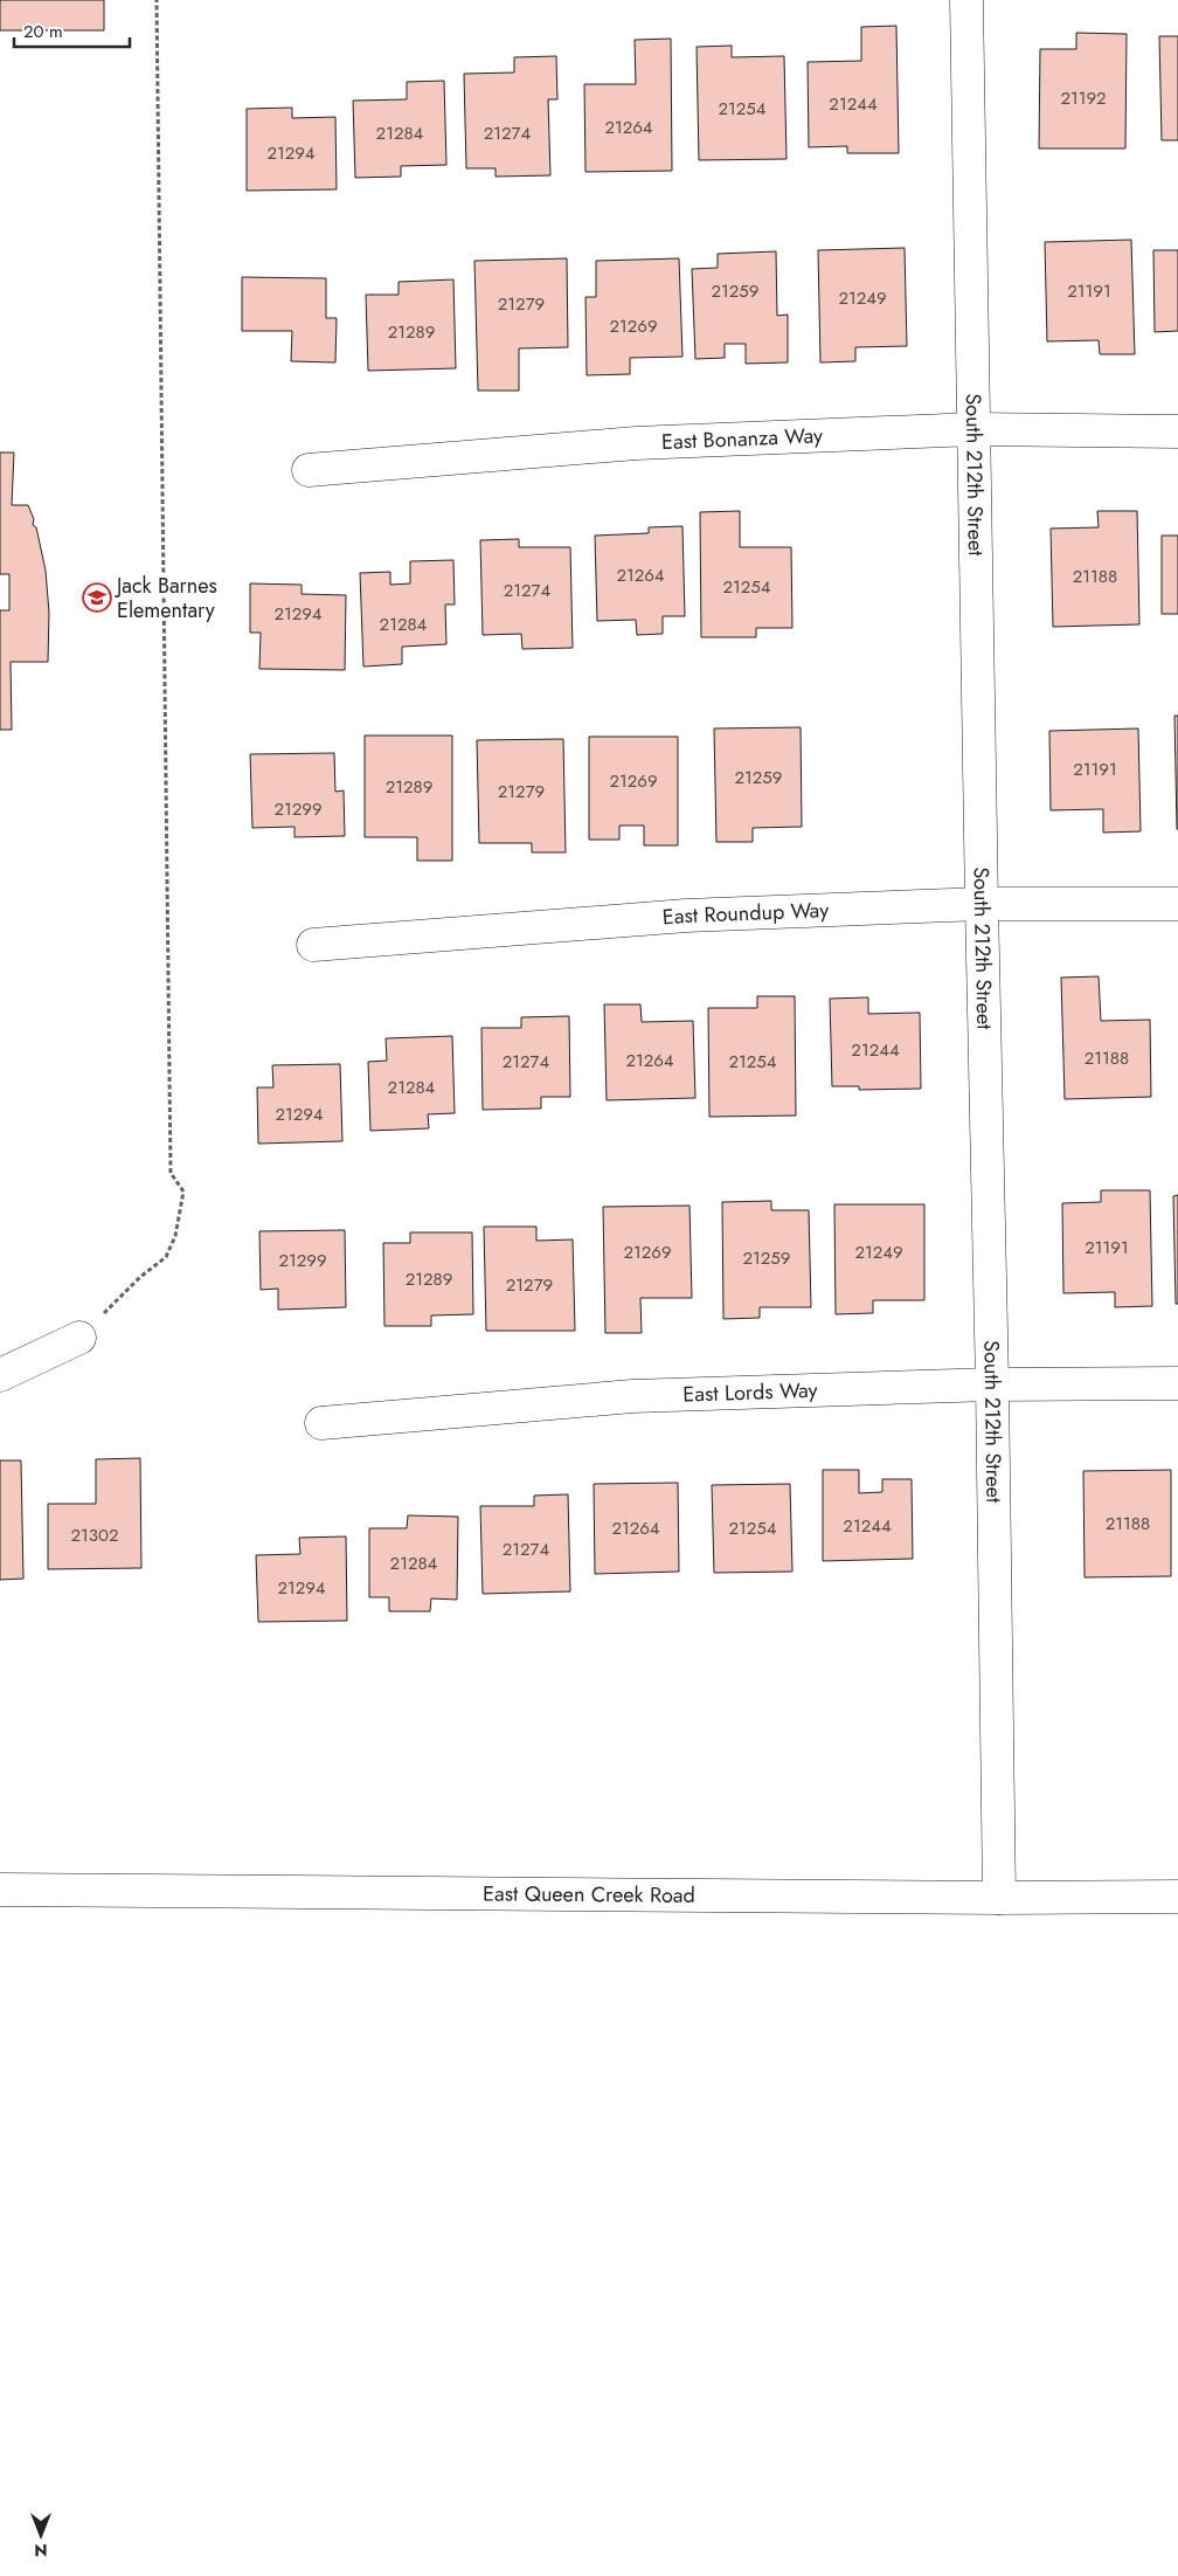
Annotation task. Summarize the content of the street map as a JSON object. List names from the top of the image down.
{
  "streets": {
    "street": [
      "East Bonanza Way",
      "South 212th Street",
      "East Roundup Way",
      "East Lords Way",
      "East Queen Creek Road"
    ]
  },
  "crossings": [
    ["East Bonanza Way", "South 212th Street"],
    ["South 212th Street", "East Roundup Way"],
    ["South 212th Street", "East Lords Way"],
    ["South 212th Street", "East Queen Creek Road"]
  ],
  "places": {
    "school or university": ["Jack Barnes Elementary"]
  },
  "house_numbers": [
    "21192",
    "21244",
    "21254",
    "21264",
    "21284",
    "21274",
    "21294",
    "21259",
    "21191",
    "21249",
    "21279",
    "21269",
    "21289",
    "21264",
    "21188",
    "21254",
    "21274",
    "21294",
    "21284",
    "21191",
    "21259",
    "21269",
    "21289",
    "21279",
    "21299",
    "21244",
    "21188",
    "21264",
    "21274",
    "21254",
    "21284",
    "21294",
    "21191",
    "21269",
    "21249",
    "21259",
    "21299",
    "21289",
    "21279",
    "21188",
    "21244",
    "21264",
    "21254",
    "21302",
    "21274",
    "21284",
    "21294"
  ],
  "scale_bar": "20 m",
  "north": "bottom"
}
